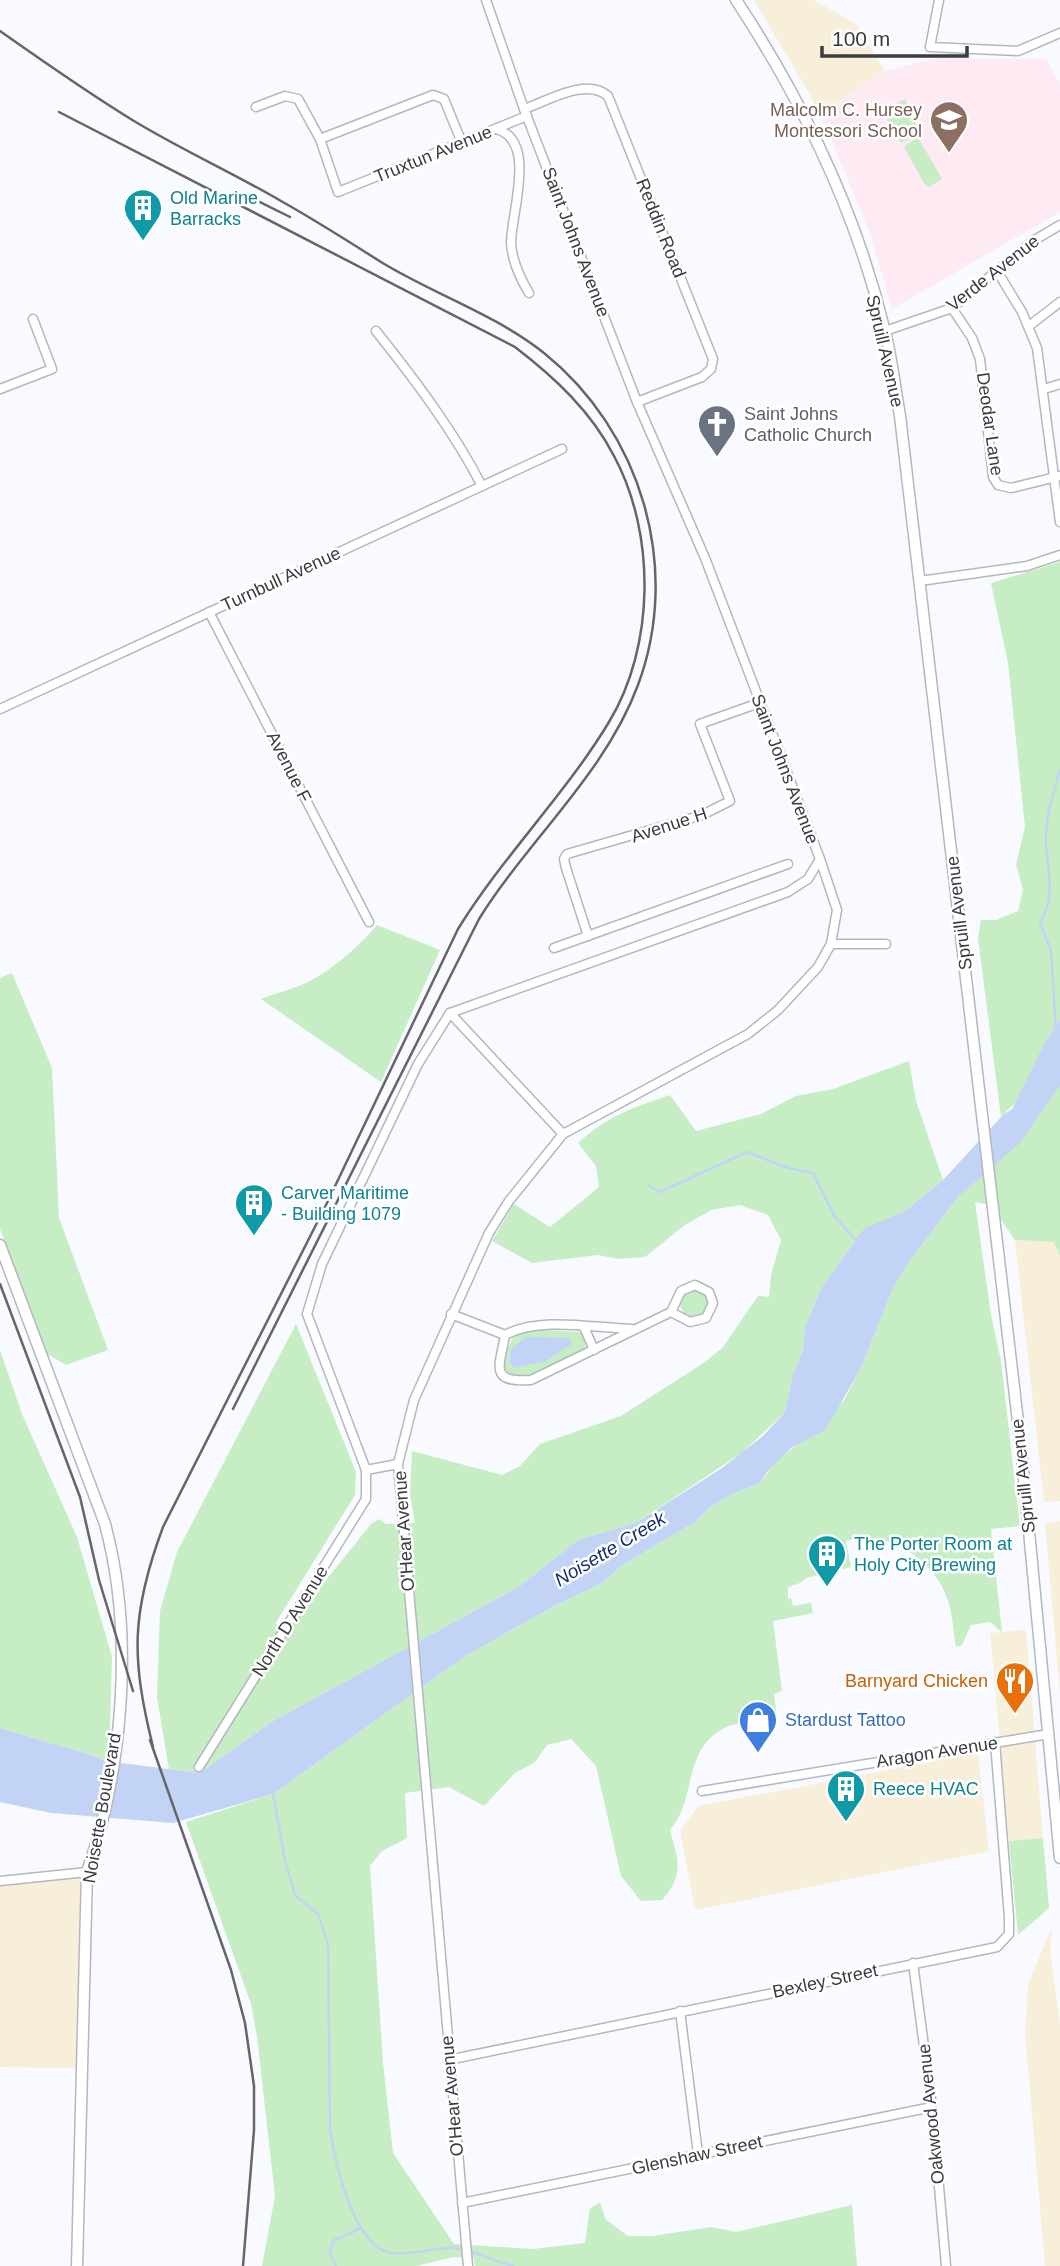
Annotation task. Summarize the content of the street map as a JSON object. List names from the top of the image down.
{
  "streets": {
    "street": [
      "Truxtun Avenue",
      "Reddin Road",
      "Saint Johns Avenue",
      "Verde Avenue",
      "Spruill Avenue",
      "Deodar Lane",
      "Turnbull Avenue",
      "Avenue F",
      "Avenue H",
      "O'Hear Avenue",
      "North D Avenue",
      "Aragon Avenue",
      "Noisette Boulevard",
      "Bexley Street",
      "Oakwood Avenue",
      "Glenshaw Street"
    ]
  },
  "crossings": [
    ["Truxtun Avenue", "Reddin Road"],
    ["Truxtun Avenue", "Saint Johns Avenue"],
    ["Reddin Road", "Saint Johns Avenue"],
    ["Saint Johns Avenue", "Avenue H"],
    ["Saint Johns Avenue", "O'Hear Avenue"],
    ["Verde Avenue", "Spruill Avenue"],
    ["Verde Avenue", "Deodar Lane"],
    ["Spruill Avenue", "Aragon Avenue"],
    ["Turnbull Avenue", "Avenue F"],
    ["O'Hear Avenue", "Bexley Street"],
    ["O'Hear Avenue", "Glenshaw Street"],
    ["Aragon Avenue", "Bexley Street"],
    ["Bexley Street", "Oakwood Avenue"],
    ["Oakwood Avenue", "Glenshaw Street"]
  ],
  "water": ["Noisette Creek"],
  "places": {
    "school or university": ["Malcolm C. Hursey Montessori School"],
    "building": [
      "Old Marine Barracks",
      "Carver Maritime - Building 1079",
      "The Porter Room at Holy City Brewing",
      "Reece HVAC"
    ],
    "church": ["Saint Johns Catholic Church"],
    "restaurant": ["Barnyard Chicken"],
    "shop": ["Stardust Tattoo"]
  },
  "scale_bar": "100 m"
}
